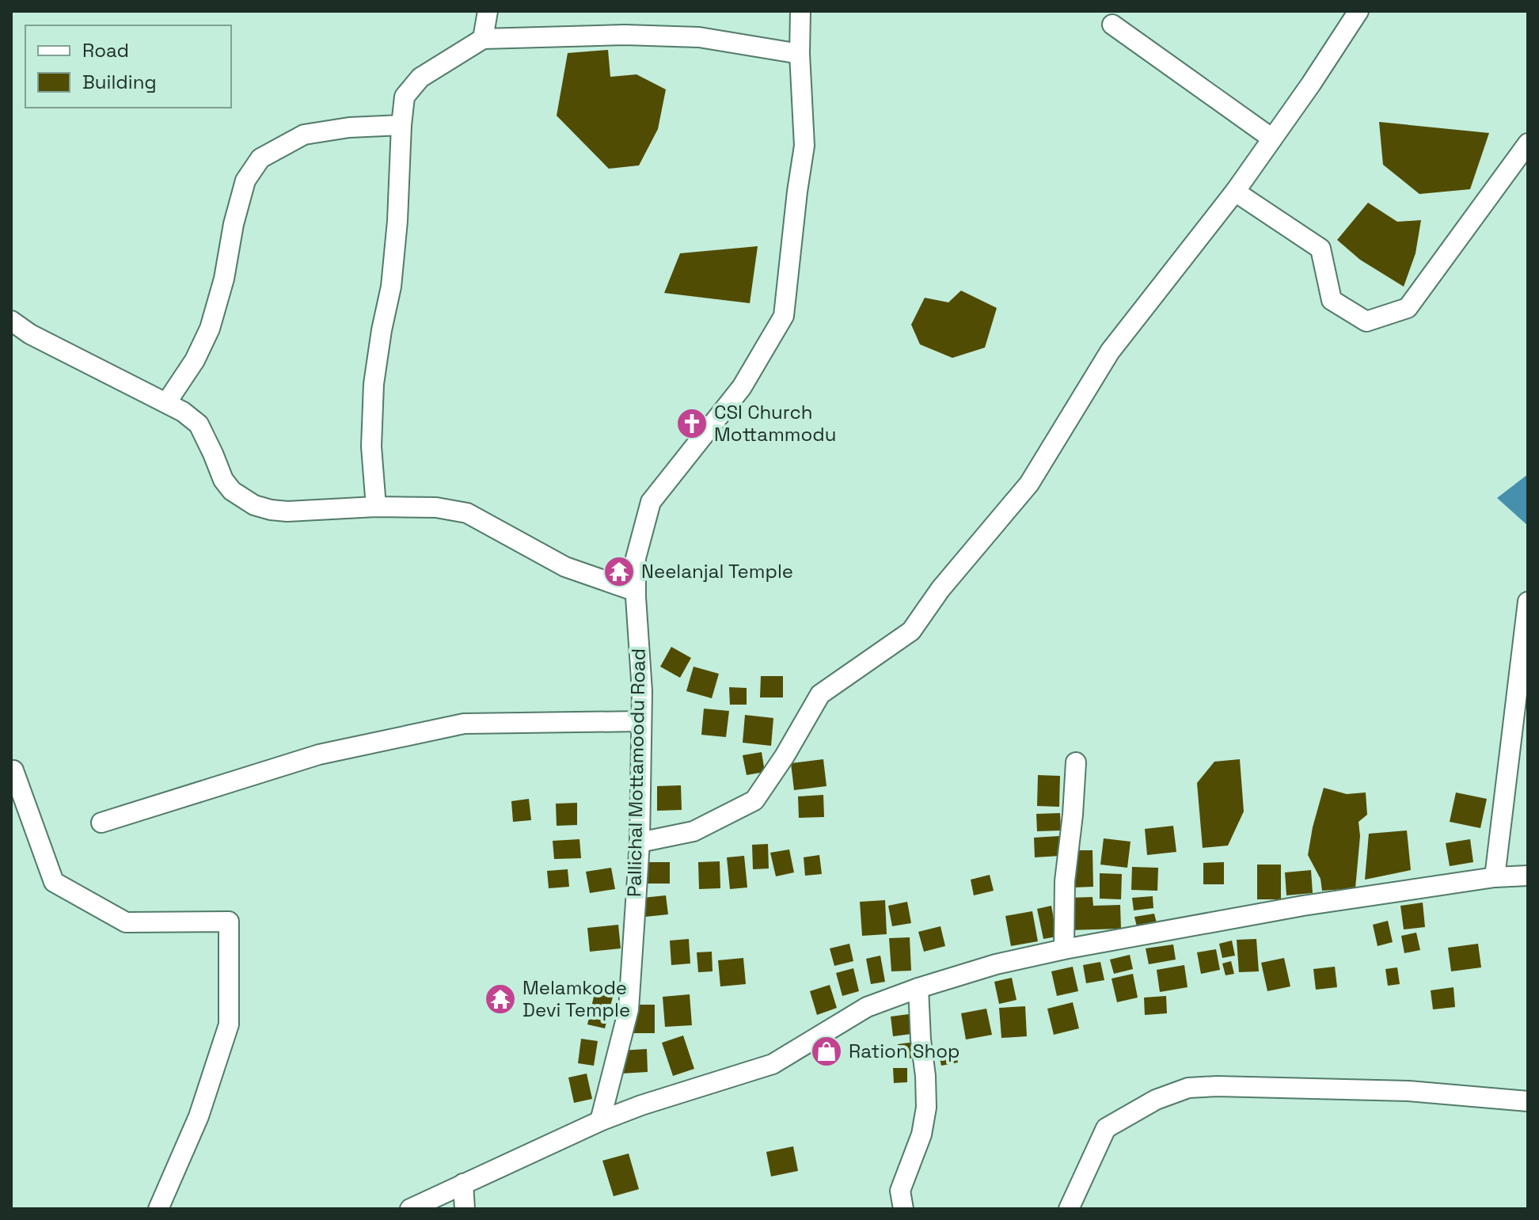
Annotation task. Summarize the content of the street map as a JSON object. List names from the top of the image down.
{
  "streets": {
    "street": ["Pallichal Mottamoodu Road"]
  },
  "places": {
    "church": ["CSI Church Mottammodu"],
    "temple": ["Neelanjal Temple", "Melamkode Devi Temple"],
    "shop": ["Ration Shop"]
  },
  "legend": ["Road", "Building"]
}
